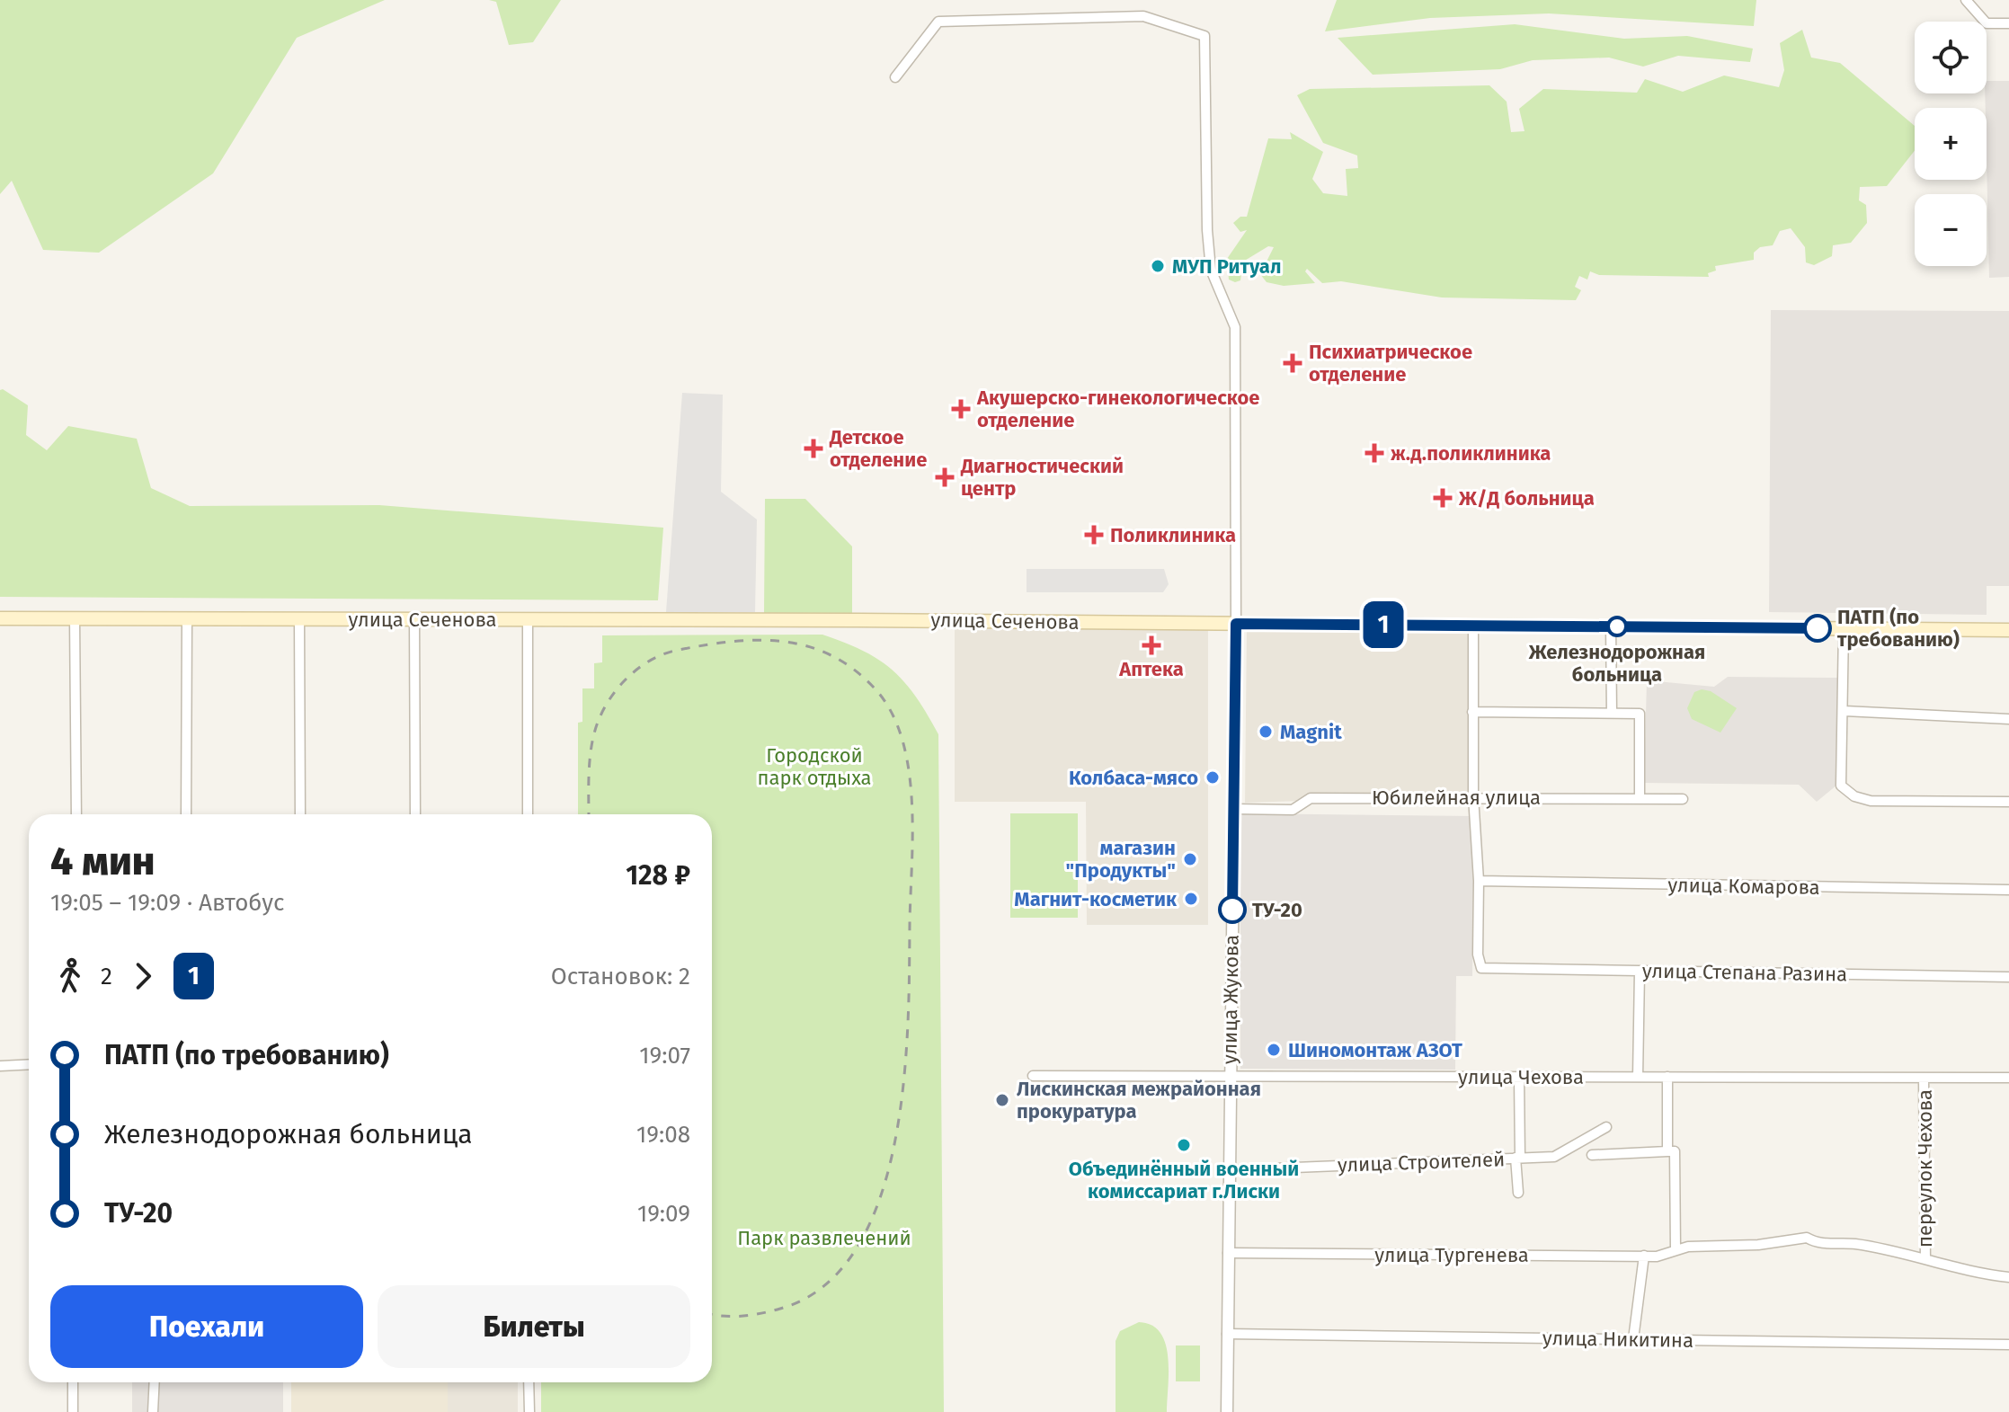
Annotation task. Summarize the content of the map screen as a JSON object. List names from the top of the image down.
{
  "streets": {
    "main road": ["улица Сеченова"],
    "street": [
      "Юбилейная улица",
      "улица Комарова",
      "улица Степана Разина",
      "улица Жукова",
      "улица Чехова",
      "улица Строителей",
      "переулок Чехова",
      "улица Тургенева",
      "улица Никитина"
    ]
  },
  "crossings": [
    ["улица Сеченова", "улица Жукова"],
    ["Юбилейная улица", "улица Жукова"],
    ["улица Комарова", "улица Степана Разина"],
    ["улица Жукова", "улица Чехова"],
    ["улица Жукова", "улица Строителей"],
    ["улица Жукова", "улица Тургенева"],
    ["улица Жукова", "улица Никитина"],
    ["улица Чехова", "переулок Чехова"],
    ["переулок Чехова", "улица Тургенева"]
  ],
  "parks": ["Городской парк отдыха", "Парк развлечений"],
  "places": {
    "other": [
      "МУП Ритуал",
      "Железнодорожная больница",
      "ПАТП (по требованию)",
      "Magnit",
      "Колбаса-мясо",
      "магазин \"Продукты\"",
      "Магнит-косметик",
      "ТУ-20",
      "Шиномонтаж АЗОТ",
      "Лискинская межрайонная прокуратура",
      "Объединённый военный комиссариат г.Лиски"
    ],
    "health": [
      "Психиатрическое отделение",
      "Акушерско-гинекологическое отделение",
      "Детское отделение",
      "ж.д.поликлиника",
      "Диагностический центр",
      "Ж/Д больница",
      "Поликлиника",
      "Аптека"
    ]
  },
  "lines": ["bus line 1"],
  "page": {
    "on_map": "1",
    "map_buttons": ["+", "−"],
    "heading": ["4 мин", "19:05 – 19:09 · Автобус", "128 ₽"],
    "legs": ["2", "1", "Остановок: 2"],
    "list": [
      {
        "name": "ПАТП (по требованию)",
        "value": "19:07"
      },
      {
        "name": "Железнодорожная больница",
        "value": "19:08"
      },
      {
        "name": "ТУ-20",
        "value": "19:09"
      }
    ],
    "buttons": ["Поехали", "Билеты"]
  }
}
